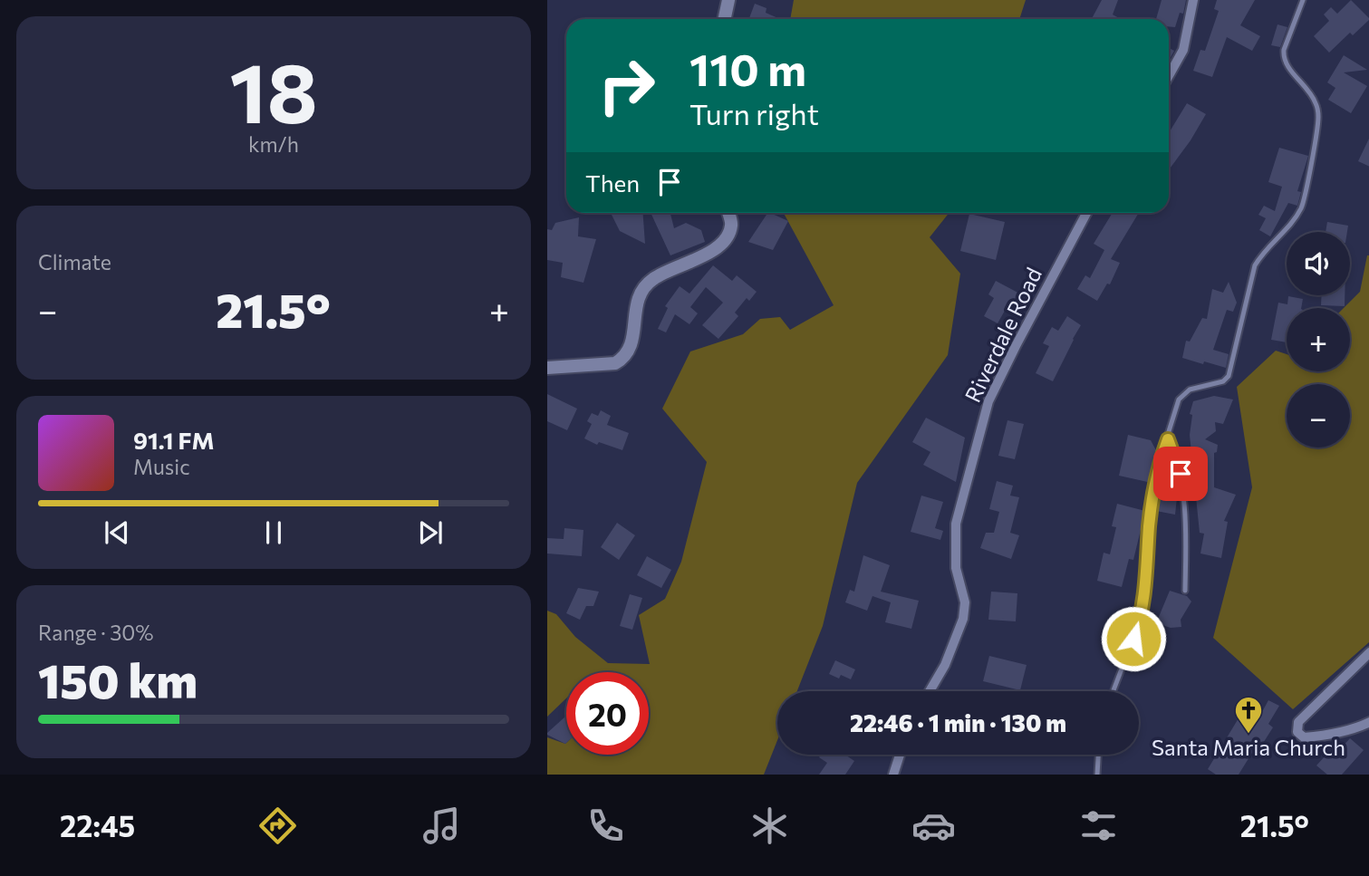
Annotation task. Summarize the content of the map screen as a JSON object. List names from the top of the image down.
{
  "streets": {
    "street": ["Riverdale Road"]
  },
  "places": {
    "church": ["Santa Maria Church"]
  },
  "page": {
    "tile": [
      ["18", "km/h"],
      "Climate",
      ["Range · 30%", "150 km"]
    ],
    "turn": ["110 m", "Turn right"],
    "then": "Then",
    "map_buttons": ["+", "−"],
    "heat": ["−", "21.5°", "+"],
    "song": ["91.1 FM", "Music"],
    "limit": "20",
    "trip": "22:46 · 1 min · 130 m",
    "tabs": ["22:45", "21.5°"]
  }
}
